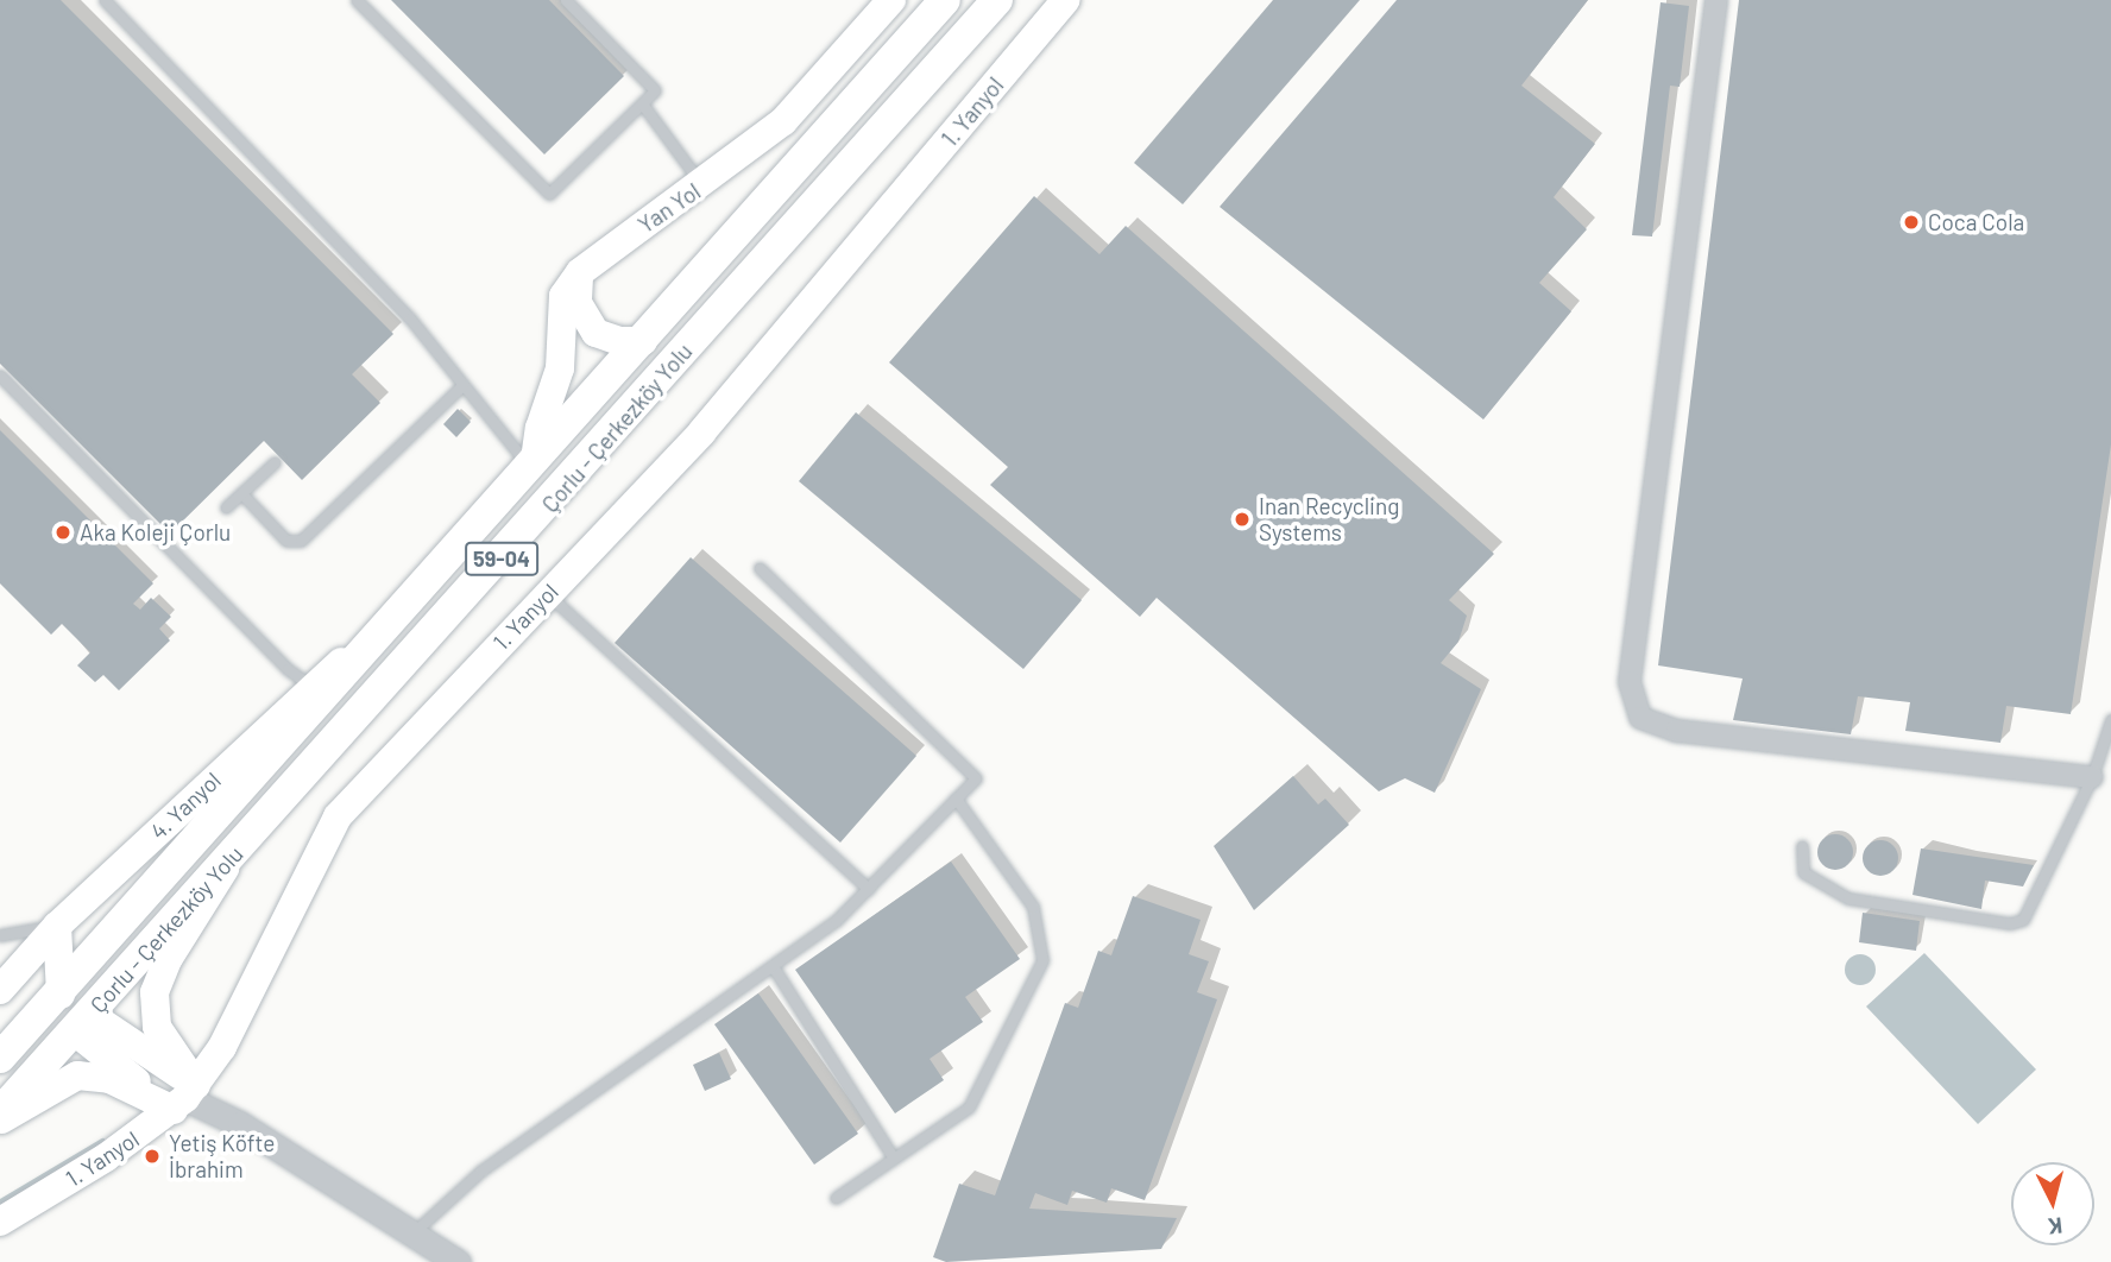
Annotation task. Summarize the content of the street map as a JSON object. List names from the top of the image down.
{
  "streets": {
    "main road": [
      "1. Yanyol",
      "Yan Yol",
      "Çorlu - Çerkezköy Yolu",
      "59-04",
      "4. Yanyol"
    ]
  },
  "crossings": [
    ["Yan Yol", "Çorlu - Çerkezköy Yolu"],
    ["Çorlu - Çerkezköy Yolu", "4. Yanyol"]
  ],
  "places": [
    "Coca Cola",
    "Inan Recycling Systems",
    "Aka Koleji Çorlu",
    "Yetiş Köfte İbrahim"
  ],
  "north": "bottom"
}
